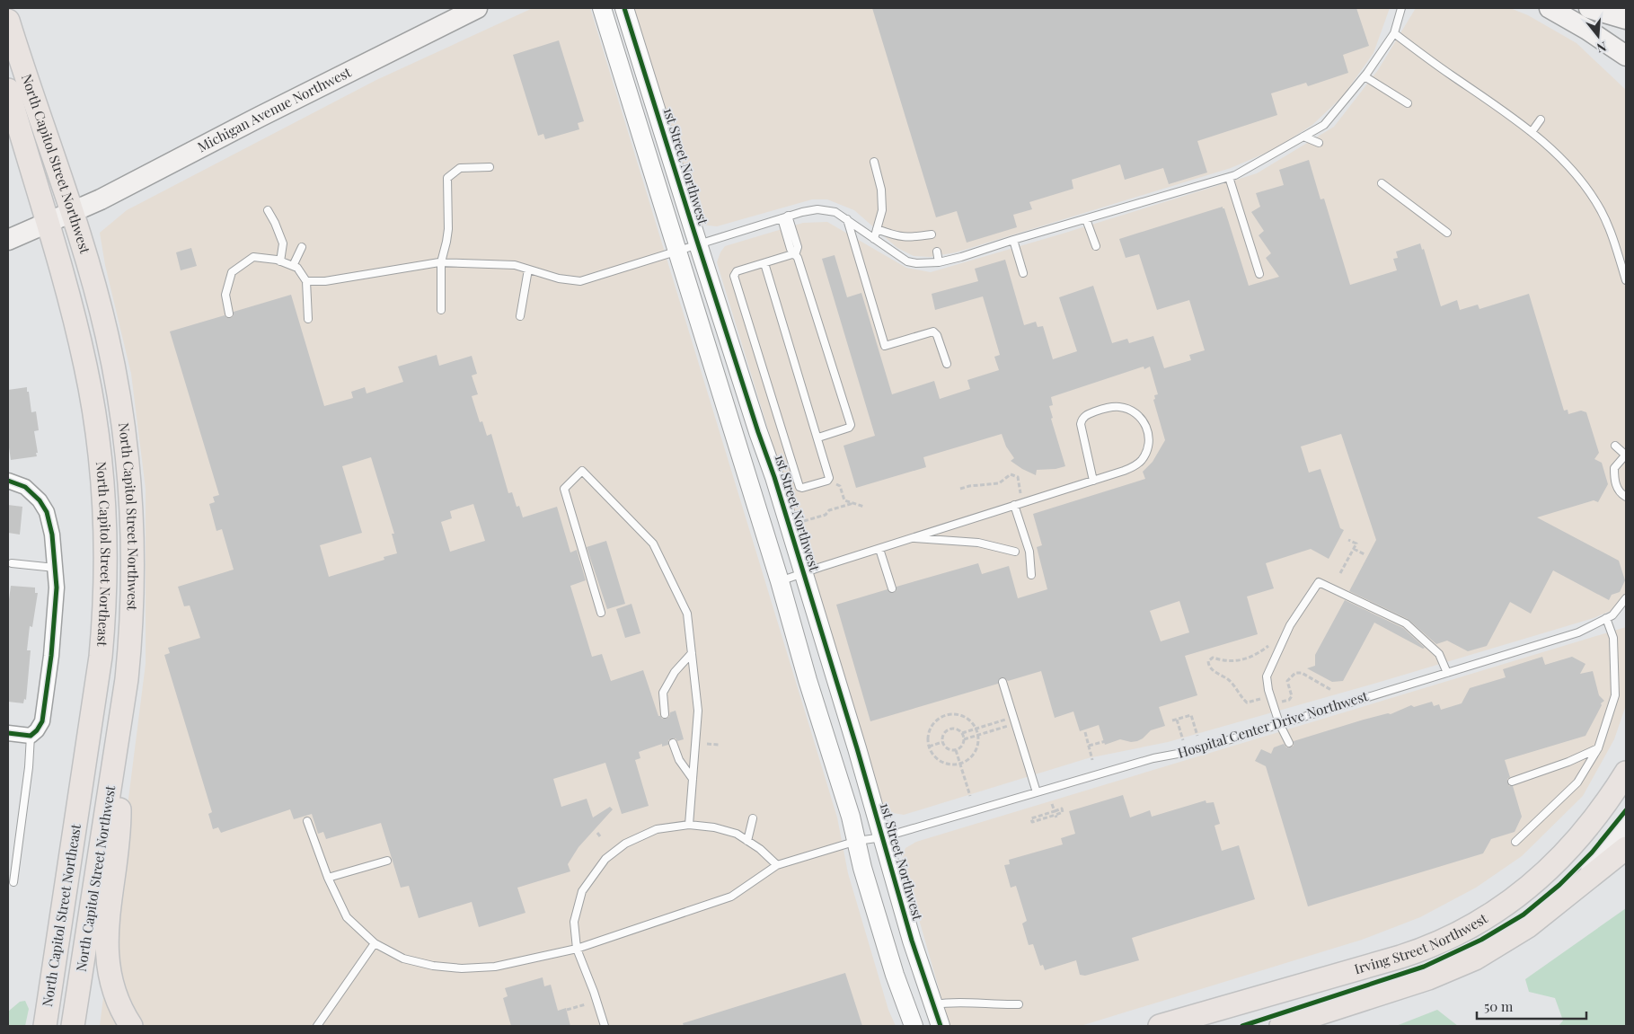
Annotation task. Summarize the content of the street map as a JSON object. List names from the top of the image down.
{
  "streets": {
    "main road": [
      "Michigan Avenue Northwest",
      "North Capitol Street Northwest",
      "North Capitol Street Northeast",
      "Irving Street Northwest"
    ],
    "street": ["1st Street Northwest"],
    "lane": ["Hospital Center Drive Northwest"]
  },
  "crossings": [
    ["Michigan Avenue Northwest", "North Capitol Street Northwest"],
    ["Michigan Avenue Northwest", "North Capitol Street Northeast"],
    ["1st Street Northwest", "Hospital Center Drive Northwest"]
  ],
  "scale_bar": "50 m",
  "north": "bottom"
}
